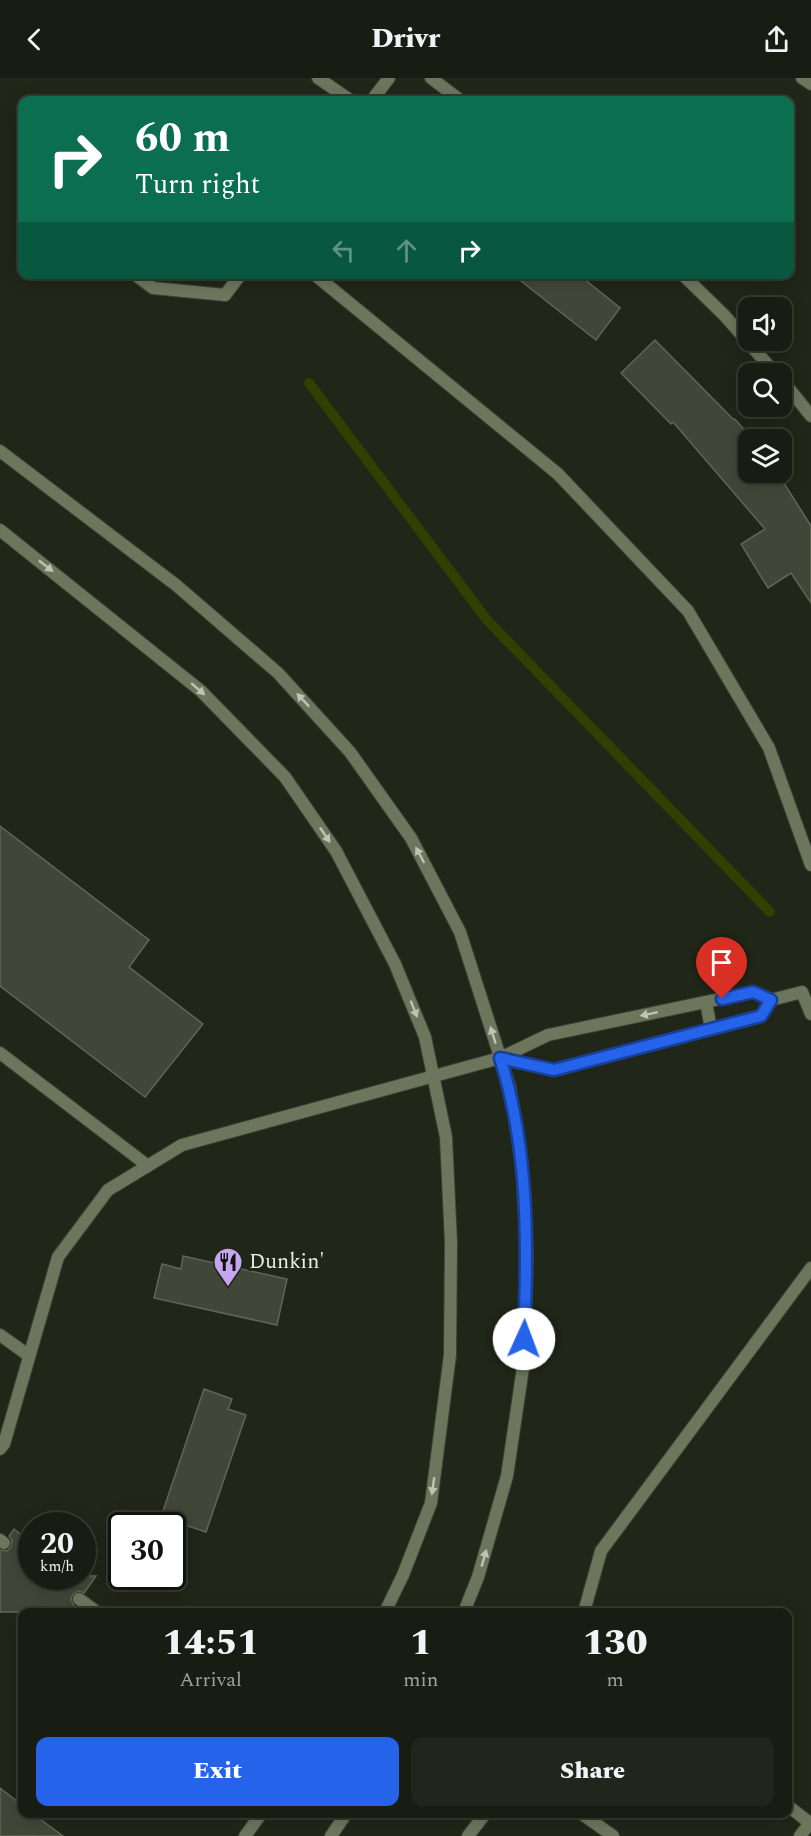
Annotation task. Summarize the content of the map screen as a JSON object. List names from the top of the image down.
{
  "places": {
    "restaurant": ["Dunkin'"]
  },
  "page": {
    "header": "Drivr",
    "turn": ["60 m", "Turn right"],
    "speed": "20 km/h",
    "limit": "30",
    "eta": [
      "14:51",
      "Arrival",
      "1",
      "min",
      "130",
      "m"
    ],
    "buttons": ["Exit", "Share"]
  }
}
